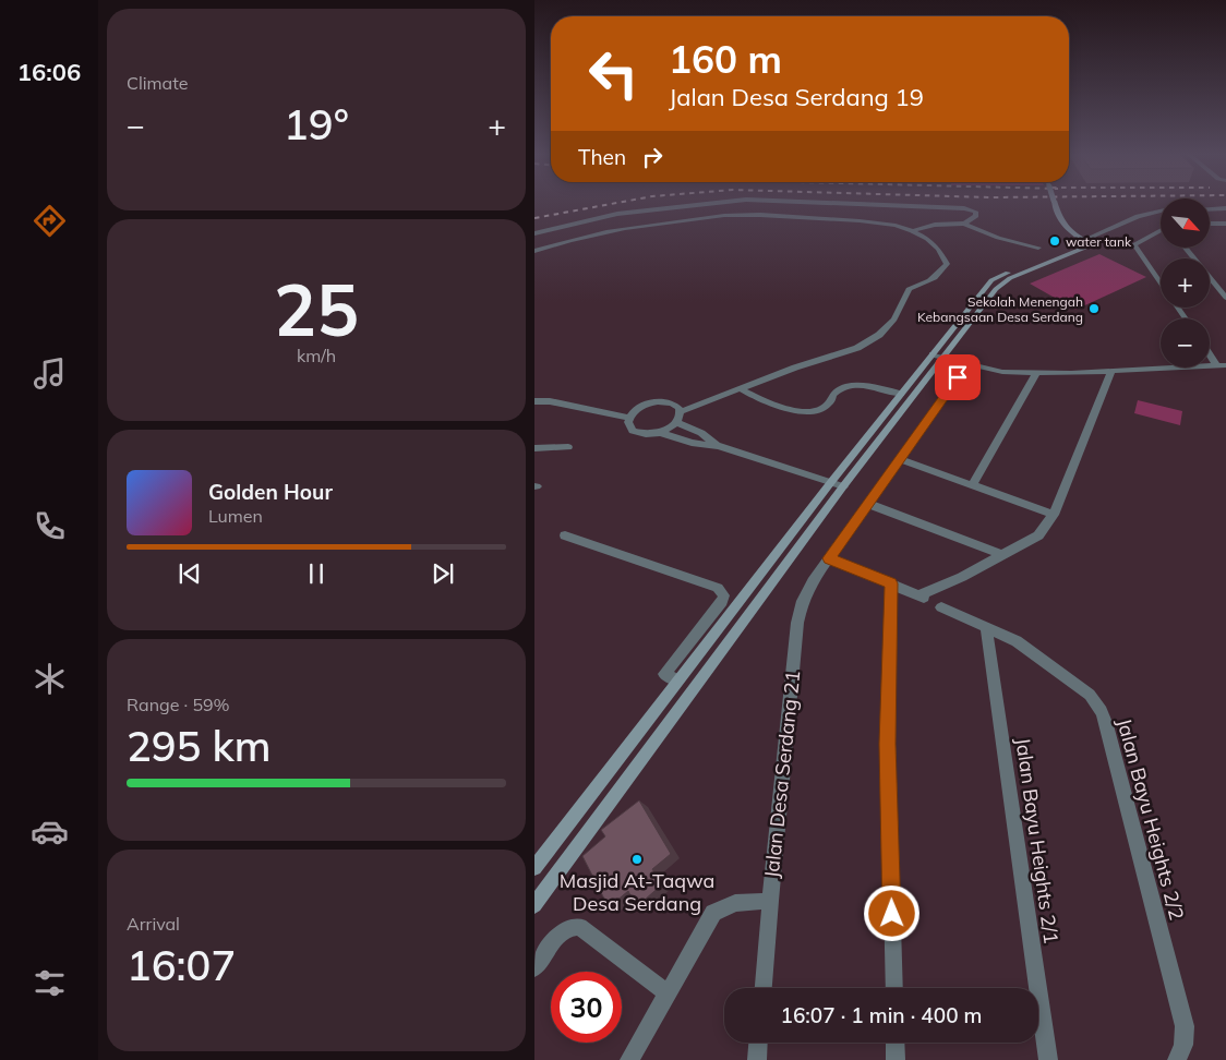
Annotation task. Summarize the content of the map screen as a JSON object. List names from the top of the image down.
{
  "streets": {
    "street": ["Jalan Desa Serdang 21", "Jalan Bayu Heights 2/2", "Jalan Bayu Heights 2/1"]
  },
  "crossings": [
    ["Jalan Desa Serdang 21", "Jalan Bayu Heights 2/2"],
    ["Jalan Bayu Heights 2/2", "Jalan Bayu Heights 2/1"]
  ],
  "places": ["water tank", "Sekolah Menengah Kebangsaan Desa Serdang", "Masjid At-Taqwa Desa Serdang"],
  "north": "bottom right",
  "page": {
    "tabs": "16:06",
    "tile": [
      "Climate",
      ["25", "km/h"],
      ["Range · 59%", "295 km"],
      ["Arrival", "16:07"]
    ],
    "turn": ["160 m", "Jalan Desa Serdang 19"],
    "heat": ["−", "19°", "+"],
    "then": "Then",
    "map_buttons": ["+", "−"],
    "song": ["Golden Hour", "Lumen"],
    "limit": "30",
    "trip": "16:07 · 1 min · 400 m"
  }
}
